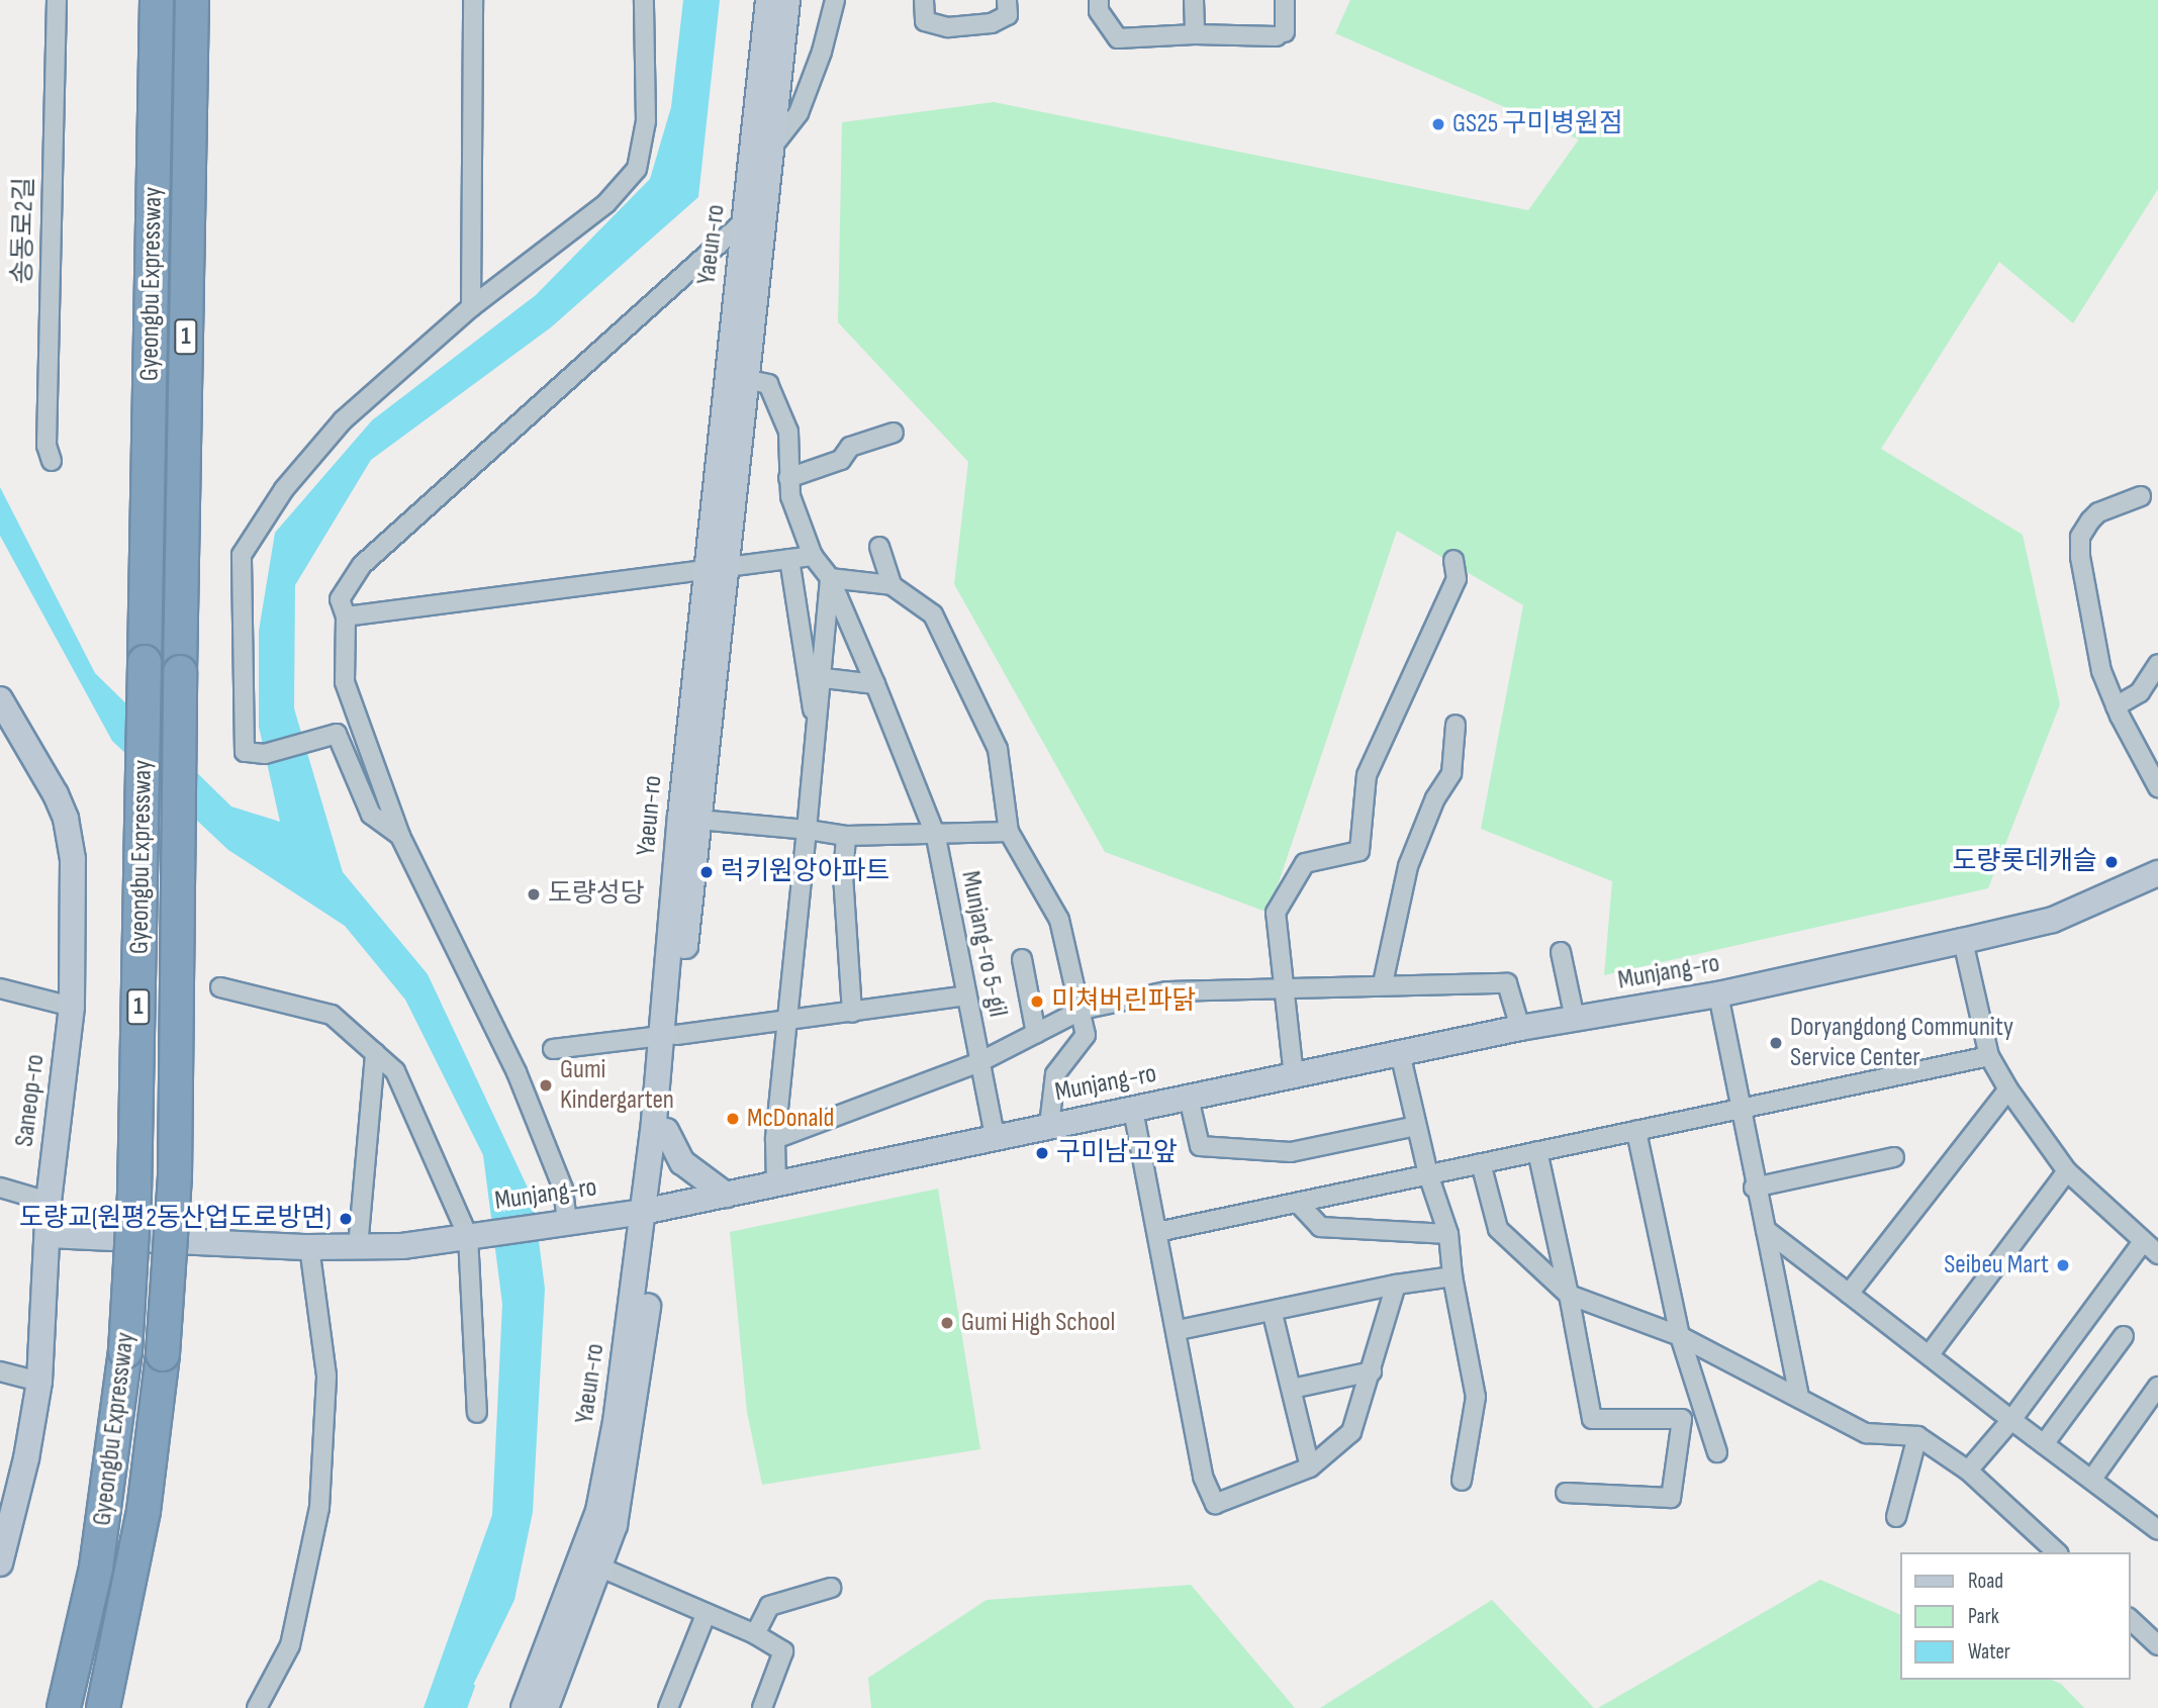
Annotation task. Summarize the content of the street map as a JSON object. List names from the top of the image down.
{
  "streets": {
    "highway": ["Gyeongbu Expressway", "1"],
    "street": [
      "송동로2길",
      "Yaeun-ro",
      "Munjang-ro 5-gil",
      "Munjang-ro",
      "Saneop-ro"
    ]
  },
  "crossings": [
    ["Yaeun-ro", "Munjang-ro"],
    ["Munjang-ro 5-gil", "Munjang-ro"],
    ["Munjang-ro", "Saneop-ro"]
  ],
  "places": [
    "GS25 구미병원점",
    "도량롯데캐슬",
    "럭키원앙아파트",
    "도량성당",
    "미쳐버린파닭",
    "Doryangdong Community Service Center",
    "Gumi Kindergarten",
    "McDonald",
    "구미남고앞",
    "도량교(원평2동산업도로방면)",
    "Seibeu Mart",
    "Gumi High School"
  ],
  "legend": ["Road", "Park", "Water"]
}
